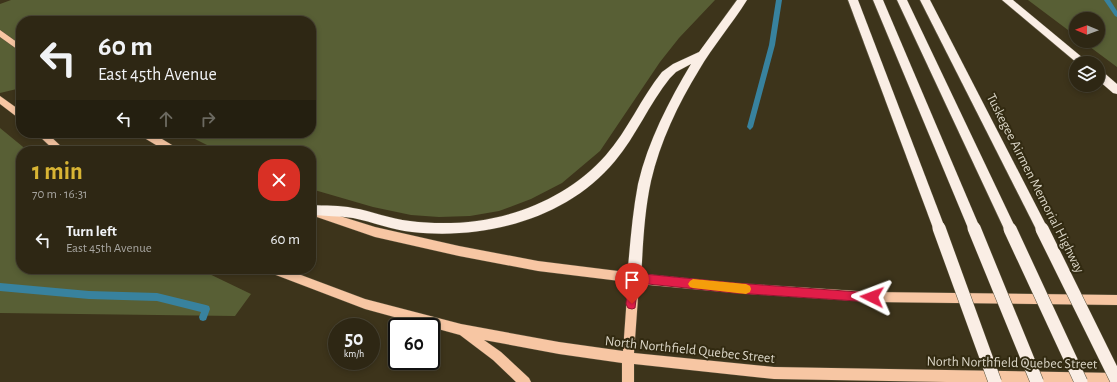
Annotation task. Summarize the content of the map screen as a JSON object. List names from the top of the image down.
{
  "streets": {
    "highway": ["Tuskegee Airmen Memorial Highway"],
    "main road": ["North Northfield Quebec Street"]
  },
  "crossings": [
    ["Tuskegee Airmen Memorial Highway", "North Northfield Quebec Street"]
  ],
  "north": "left",
  "page": {
    "turn": ["60 m", "East 45th Avenue"],
    "heading": ["1 min", "70 m · 16:31"],
    "list": [
      {
        "name": "Turn left",
        "note": "East 45th Avenue",
        "value": "60 m"
      }
    ],
    "speed": "50 km/h",
    "limit": "60"
  }
}
